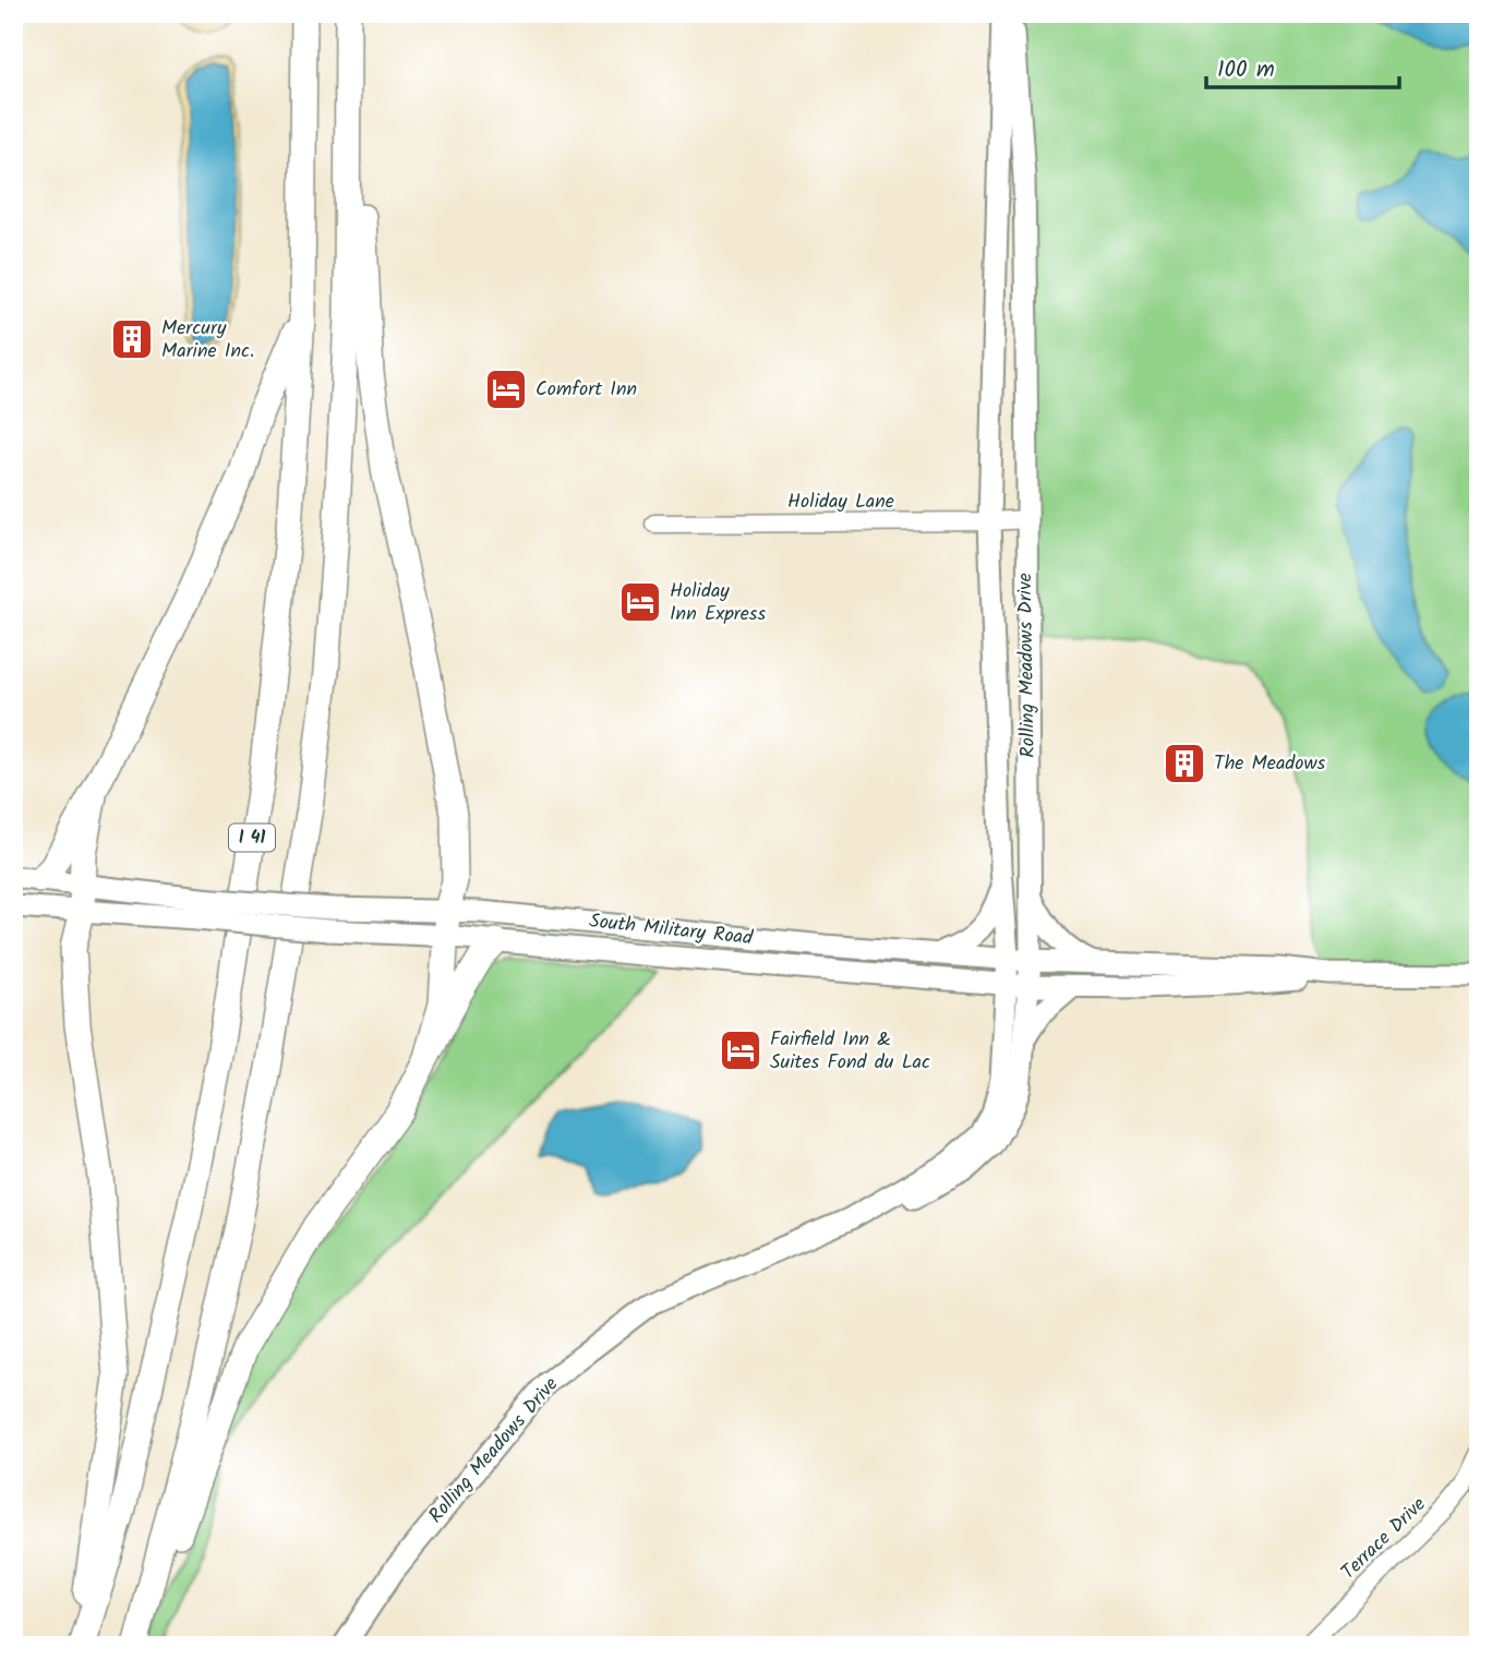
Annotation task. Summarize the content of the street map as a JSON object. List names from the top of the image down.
{
  "streets": {
    "highway": ["I 41"],
    "main road": ["Rolling Meadows Drive", "South Military Road"],
    "street": ["Holiday Lane", "Terrace Drive"]
  },
  "crossings": [
    ["Holiday Lane", "Rolling Meadows Drive"],
    ["Rolling Meadows Drive", "South Military Road"]
  ],
  "places": {
    "building": ["Mercury Marine Inc.", "The Meadows"],
    "hotel": ["Comfort Inn", "Holiday Inn Express", "Fairfield Inn & Suites Fond du Lac"]
  },
  "scale_bar": "100 m"
}
